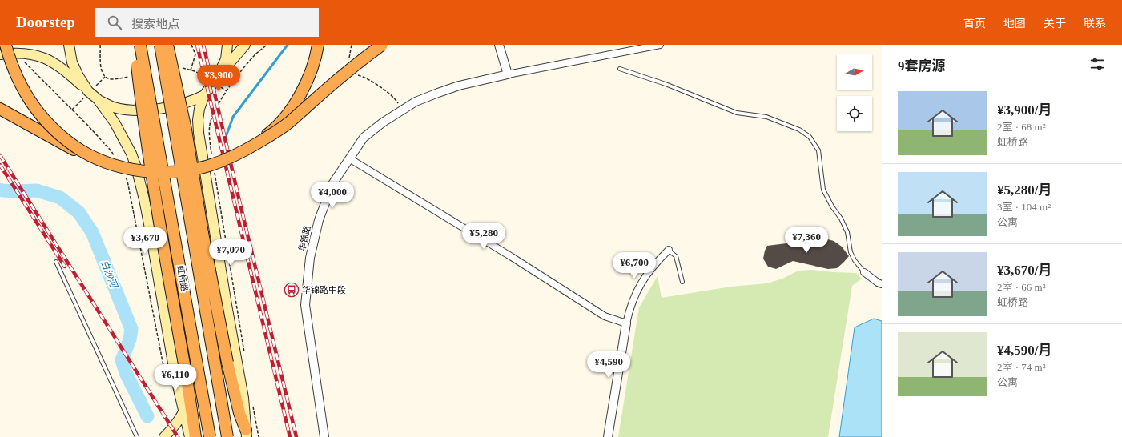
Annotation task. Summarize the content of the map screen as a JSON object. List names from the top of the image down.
{
  "streets": {
    "highway": ["虹桥路"],
    "street": ["华锦路"]
  },
  "water": ["白沙河"],
  "places": {
    "bus stop": ["华锦路中段"]
  },
  "north": "right",
  "page": {
    "header": "Doorstep",
    "search": "搜索地点",
    "nav": [
      "首页",
      "地图",
      "关于",
      "联系"
    ],
    "heading": "9套房源",
    "price": [
      "¥3,900",
      "¥4,000",
      "¥5,280",
      "¥7,360",
      "¥3,670",
      "¥7,070",
      "¥6,700",
      "¥4,590",
      "¥6,110"
    ],
    "list": [
      {
        "name": "¥3,900/月",
        "note": "2室 · 68 m² · 虹桥路"
      },
      {
        "name": "¥5,280/月",
        "note": "3室 · 104 m² · 公寓"
      },
      {
        "name": "¥3,670/月",
        "note": "2室 · 66 m² · 虹桥路"
      },
      {
        "name": "¥4,590/月",
        "note": "2室 · 74 m² · 公寓"
      }
    ]
  }
}
